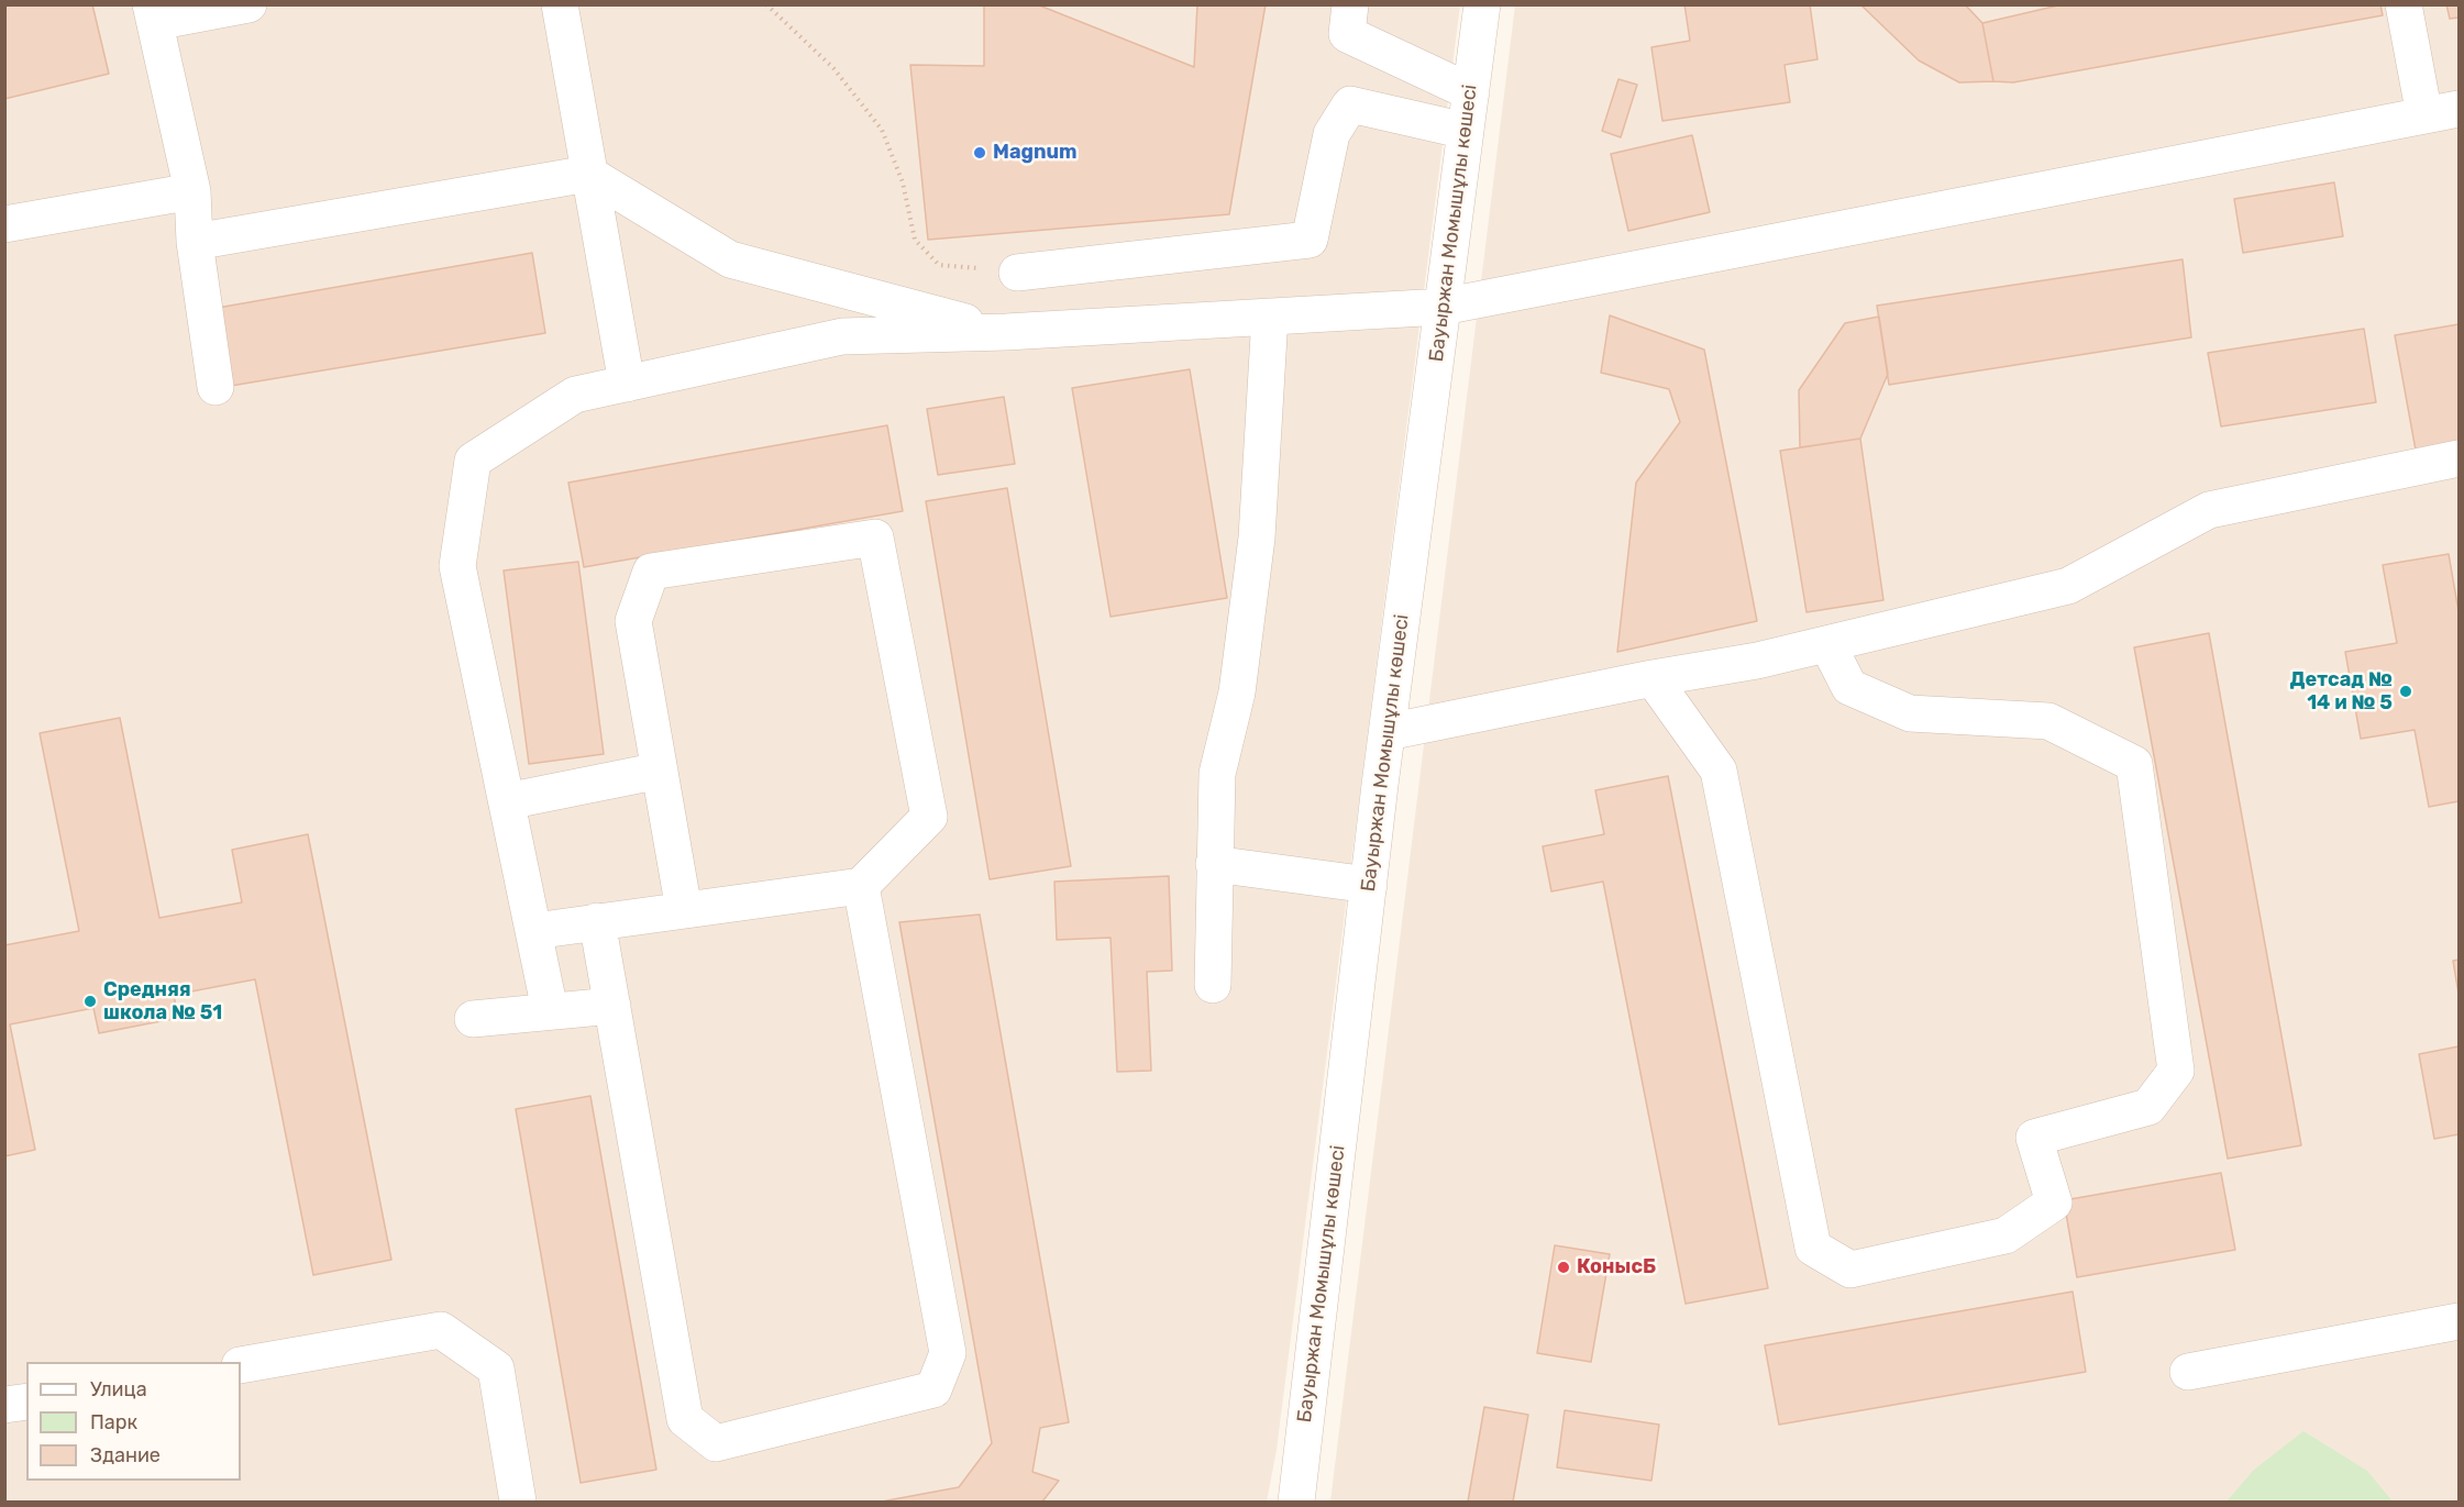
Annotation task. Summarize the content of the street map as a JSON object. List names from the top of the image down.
{
  "streets": {
    "street": ["Бауыржан Момышұлы көшесі"]
  },
  "places": [
    "Magnum",
    "Детсад № 14 и № 5",
    "Средняя школа № 51",
    "КонысБ"
  ],
  "legend": ["Улица", "Парк", "Здание"]
}
